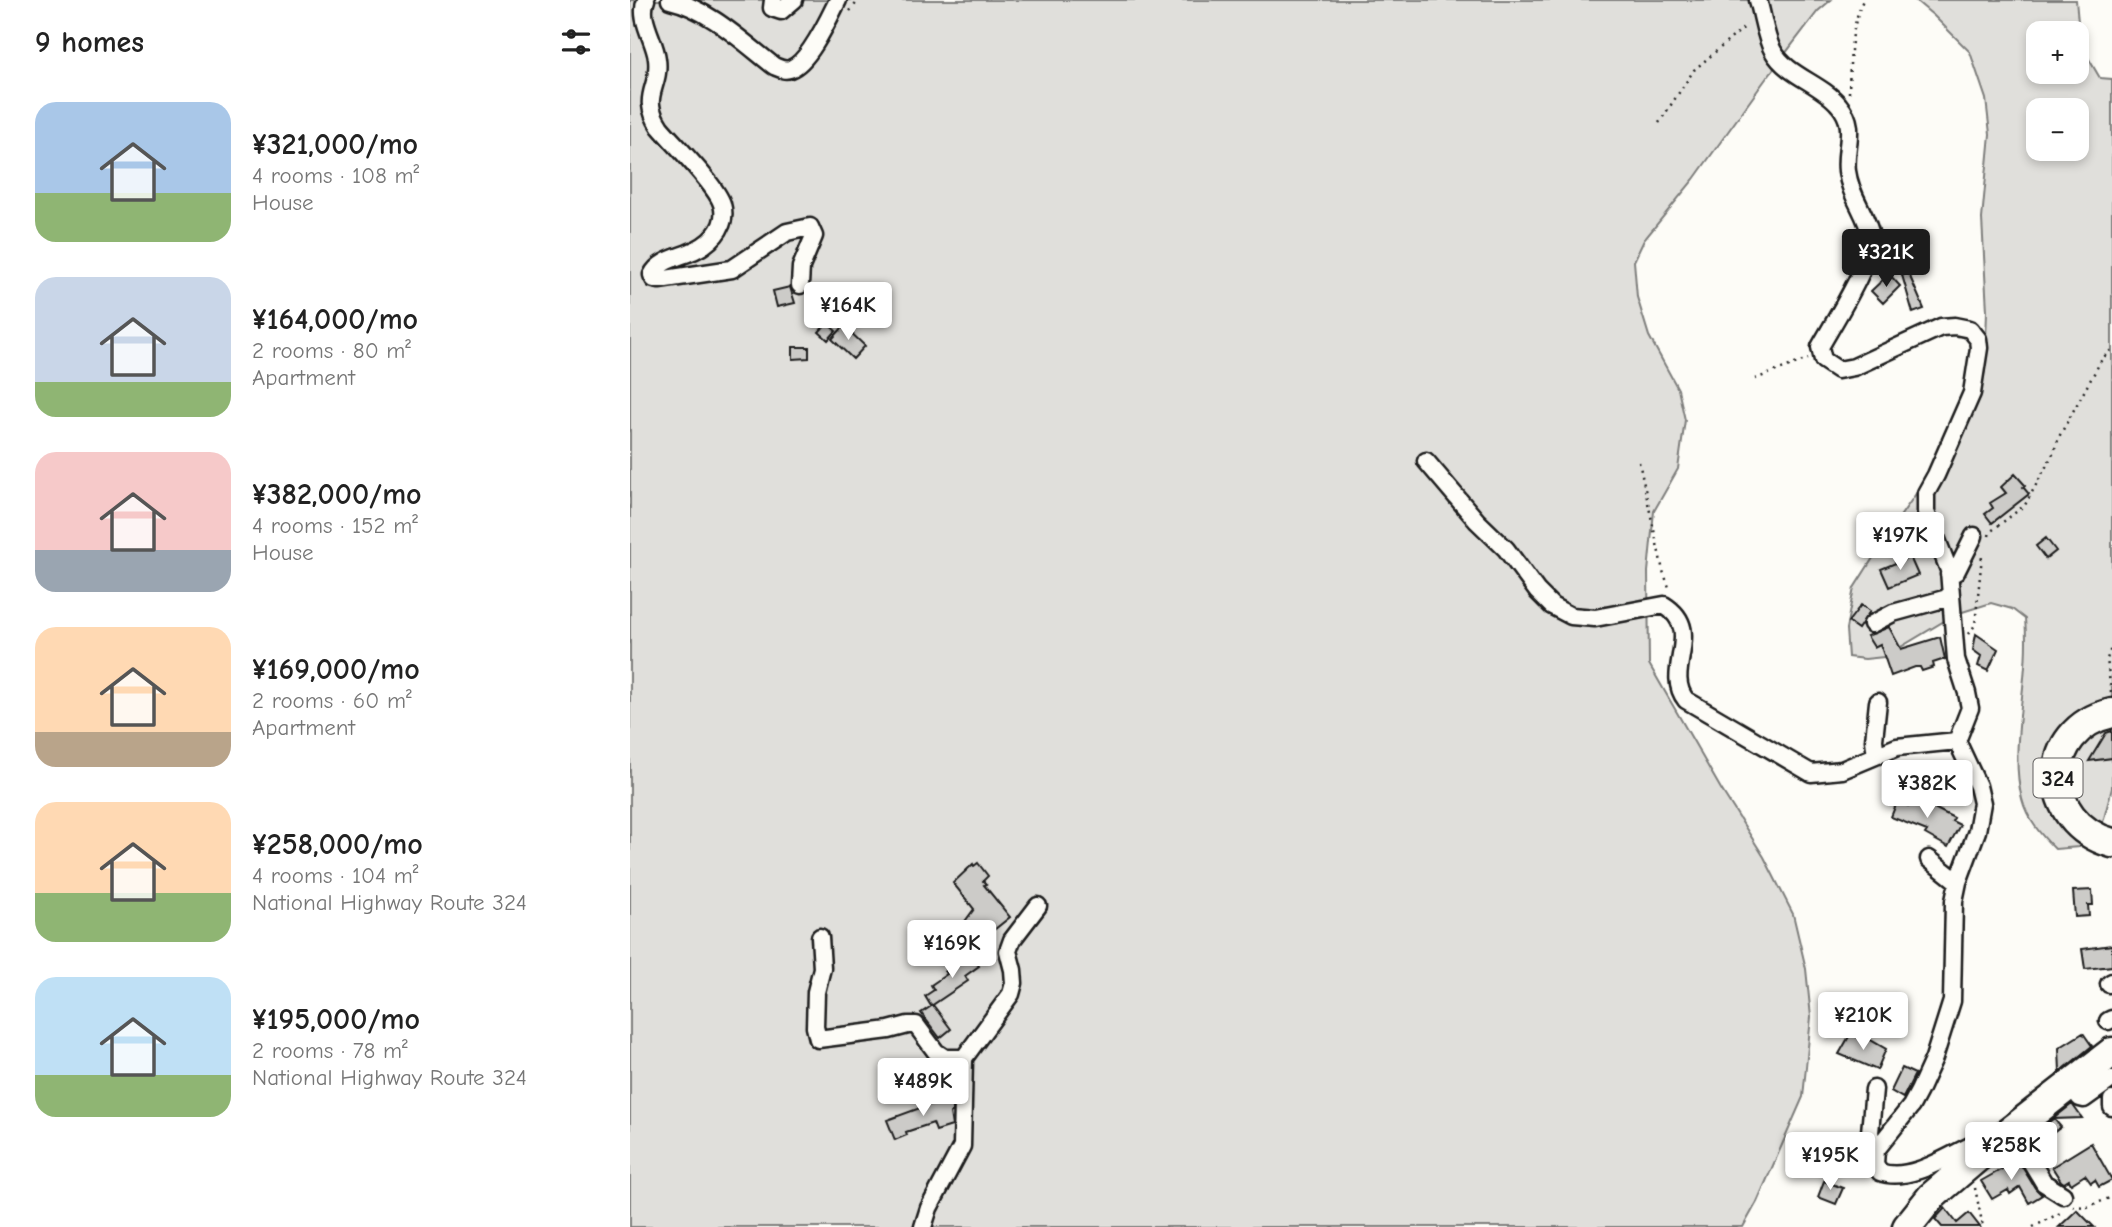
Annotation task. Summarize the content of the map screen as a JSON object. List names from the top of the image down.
{
  "streets": {
    "highway": ["324"]
  },
  "page": {
    "heading": "9 homes",
    "map_buttons": ["+", "−"],
    "list": [
      {
        "name": "¥321,000/mo",
        "note": "4 rooms · 108 m² · House"
      },
      {
        "name": "¥164,000/mo",
        "note": "2 rooms · 80 m² · Apartment"
      },
      {
        "name": "¥382,000/mo",
        "note": "4 rooms · 152 m² · House"
      },
      {
        "name": "¥169,000/mo",
        "note": "2 rooms · 60 m² · Apartment"
      },
      {
        "name": "¥258,000/mo",
        "note": "4 rooms · 104 m² · National Highway Route 324"
      },
      {
        "name": "¥195,000/mo",
        "note": "2 rooms · 78 m² · National Highway Route 324"
      }
    ],
    "price": [
      "¥321K",
      "¥164K",
      "¥197K",
      "¥382K",
      "¥169K",
      "¥210K",
      "¥489K",
      "¥258K",
      "¥195K"
    ]
  }
}
